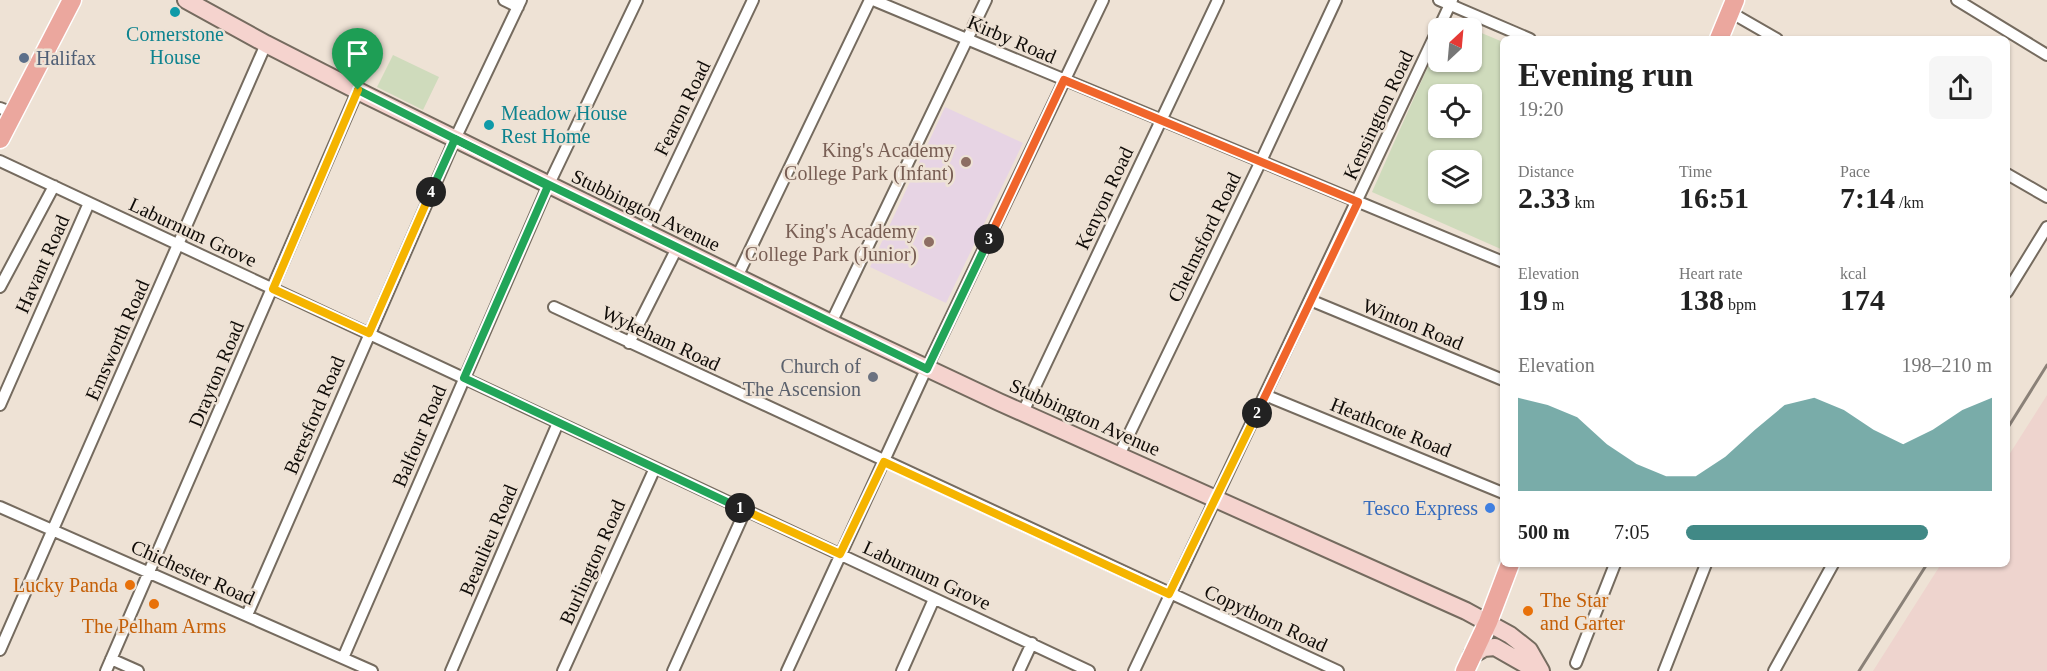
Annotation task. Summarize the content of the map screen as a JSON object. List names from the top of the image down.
{
  "streets": {
    "street": [
      "Kirby Road",
      "Fearon Road",
      "Kensington Road",
      "Kenyon Road",
      "Stubbington Avenue",
      "Laburnum Grove",
      "Chelmsford Road",
      "Havant Road",
      "Winton Road",
      "Wykeham Road",
      "Emsworth Road",
      "Drayton Road",
      "Beresford Road",
      "Heathcote Road",
      "Balfour Road",
      "Beaulieu Road",
      "Burlington Road",
      "Chichester Road",
      "Copythorn Road"
    ]
  },
  "crossings": [
    ["Kirby Road", "Kensington Road"],
    ["Kirby Road", "Kenyon Road"],
    ["Kirby Road", "Chelmsford Road"],
    ["Fearon Road", "Stubbington Avenue"],
    ["Kensington Road", "Stubbington Avenue"],
    ["Kensington Road", "Winton Road"],
    ["Kensington Road", "Heathcote Road"],
    ["Kensington Road", "Copythorn Road"],
    ["Kenyon Road", "Stubbington Avenue"],
    ["Stubbington Avenue", "Chelmsford Road"],
    ["Stubbington Avenue", "Emsworth Road"],
    ["Stubbington Avenue", "Drayton Road"],
    ["Stubbington Avenue", "Beresford Road"],
    ["Stubbington Avenue", "Balfour Road"],
    ["Laburnum Grove", "Havant Road"],
    ["Laburnum Grove", "Emsworth Road"],
    ["Laburnum Grove", "Drayton Road"],
    ["Laburnum Grove", "Beresford Road"],
    ["Laburnum Grove", "Balfour Road"],
    ["Laburnum Grove", "Beaulieu Road"],
    ["Laburnum Grove", "Burlington Road"],
    ["Wykeham Road", "Copythorn Road"],
    ["Emsworth Road", "Chichester Road"],
    ["Drayton Road", "Chichester Road"],
    ["Beresford Road", "Chichester Road"],
    ["Balfour Road", "Chichester Road"]
  ],
  "places": [
    "Cornerstone House",
    "Halifax",
    "Meadow House Rest Home",
    "King's Academy College Park (Infant)",
    "King's Academy College Park (Junior)",
    "Church of The Ascension",
    "Tesco Express",
    "Lucky Panda",
    "The Pelham Arms",
    "The Star and Garter"
  ],
  "north": "top right",
  "page": {
    "heading": ["Evening run", "19:20"],
    "stats": [
      ["Distance", "2.33 km"],
      ["Time", "16:51"],
      ["Pace", "7:14 /km"],
      ["Elevation", "19 m"],
      ["Heart rate", "138 bpm"],
      ["kcal", "174"]
    ],
    "pins": [
      "4",
      "3",
      "2",
      "1"
    ],
    "chart": ["Elevation", "198–210 m"],
    "list": [
      {
        "name": "500 m",
        "note": "7:05"
      }
    ]
  }
}
